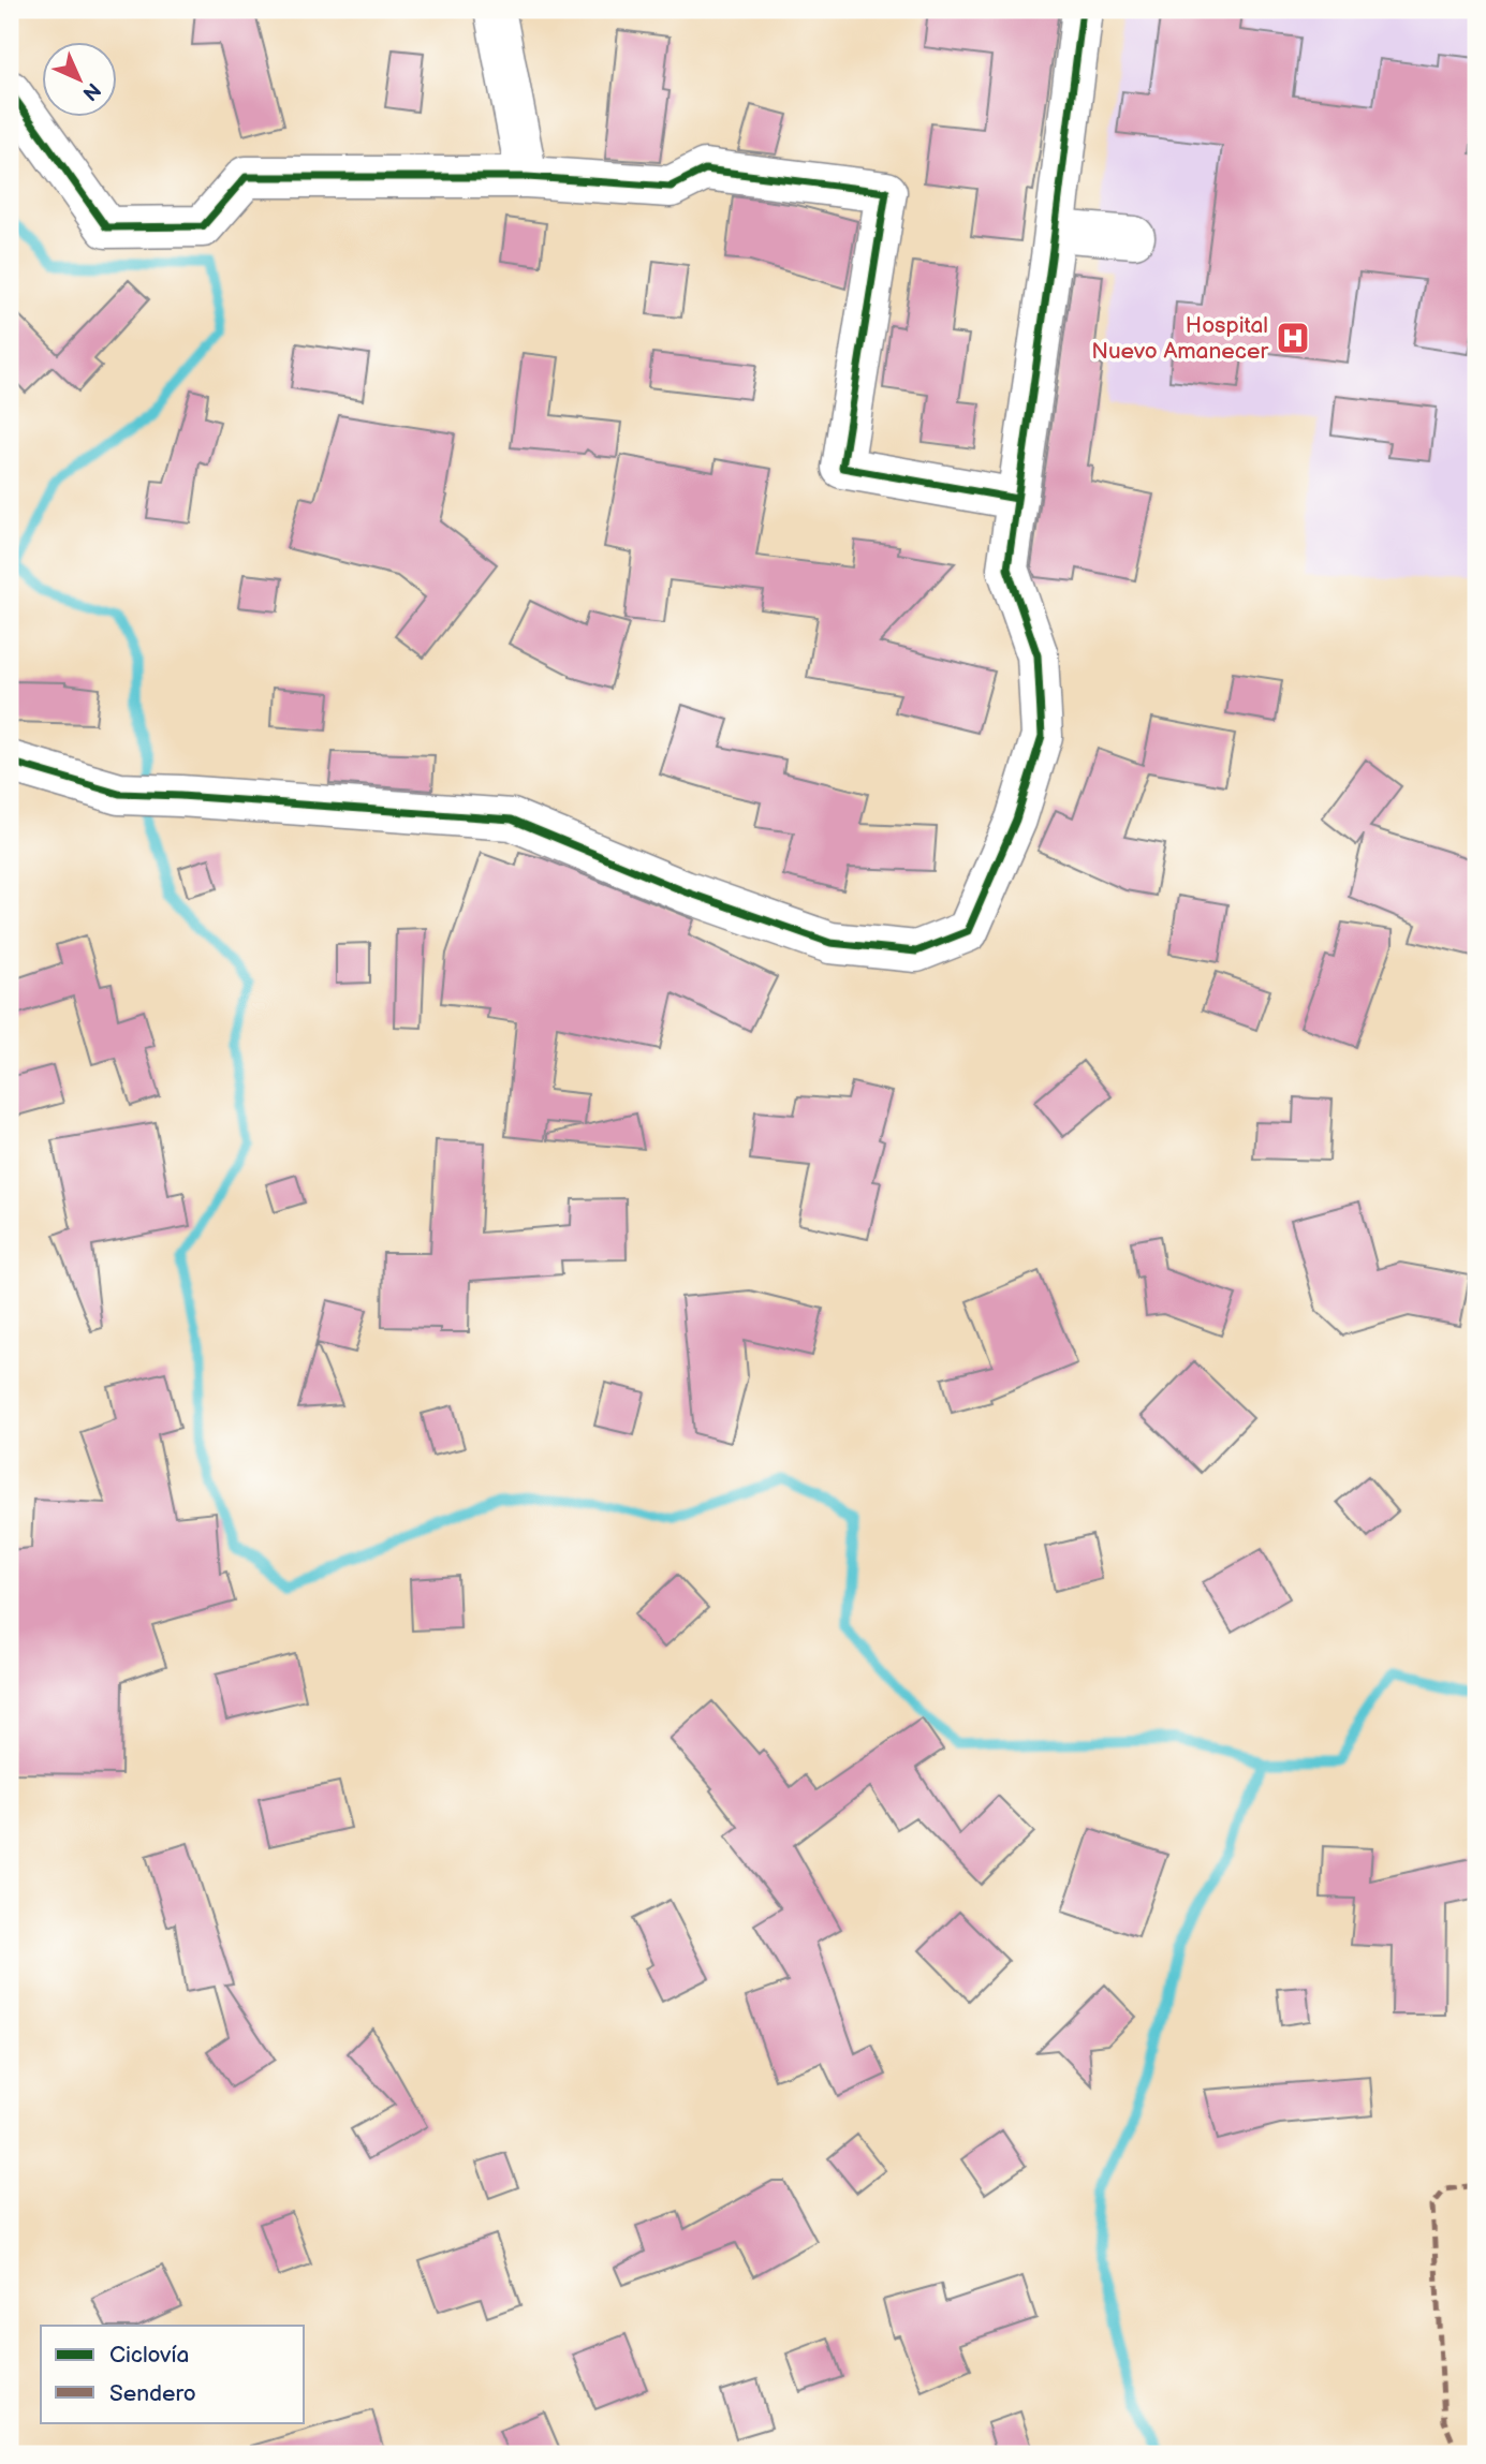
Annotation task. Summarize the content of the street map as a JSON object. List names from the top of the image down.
{
  "places": {
    "hospital": ["Hospital Nuevo Amanecer"]
  },
  "legend": ["Ciclovía", "Sendero"],
  "north": "bottom right"
}
